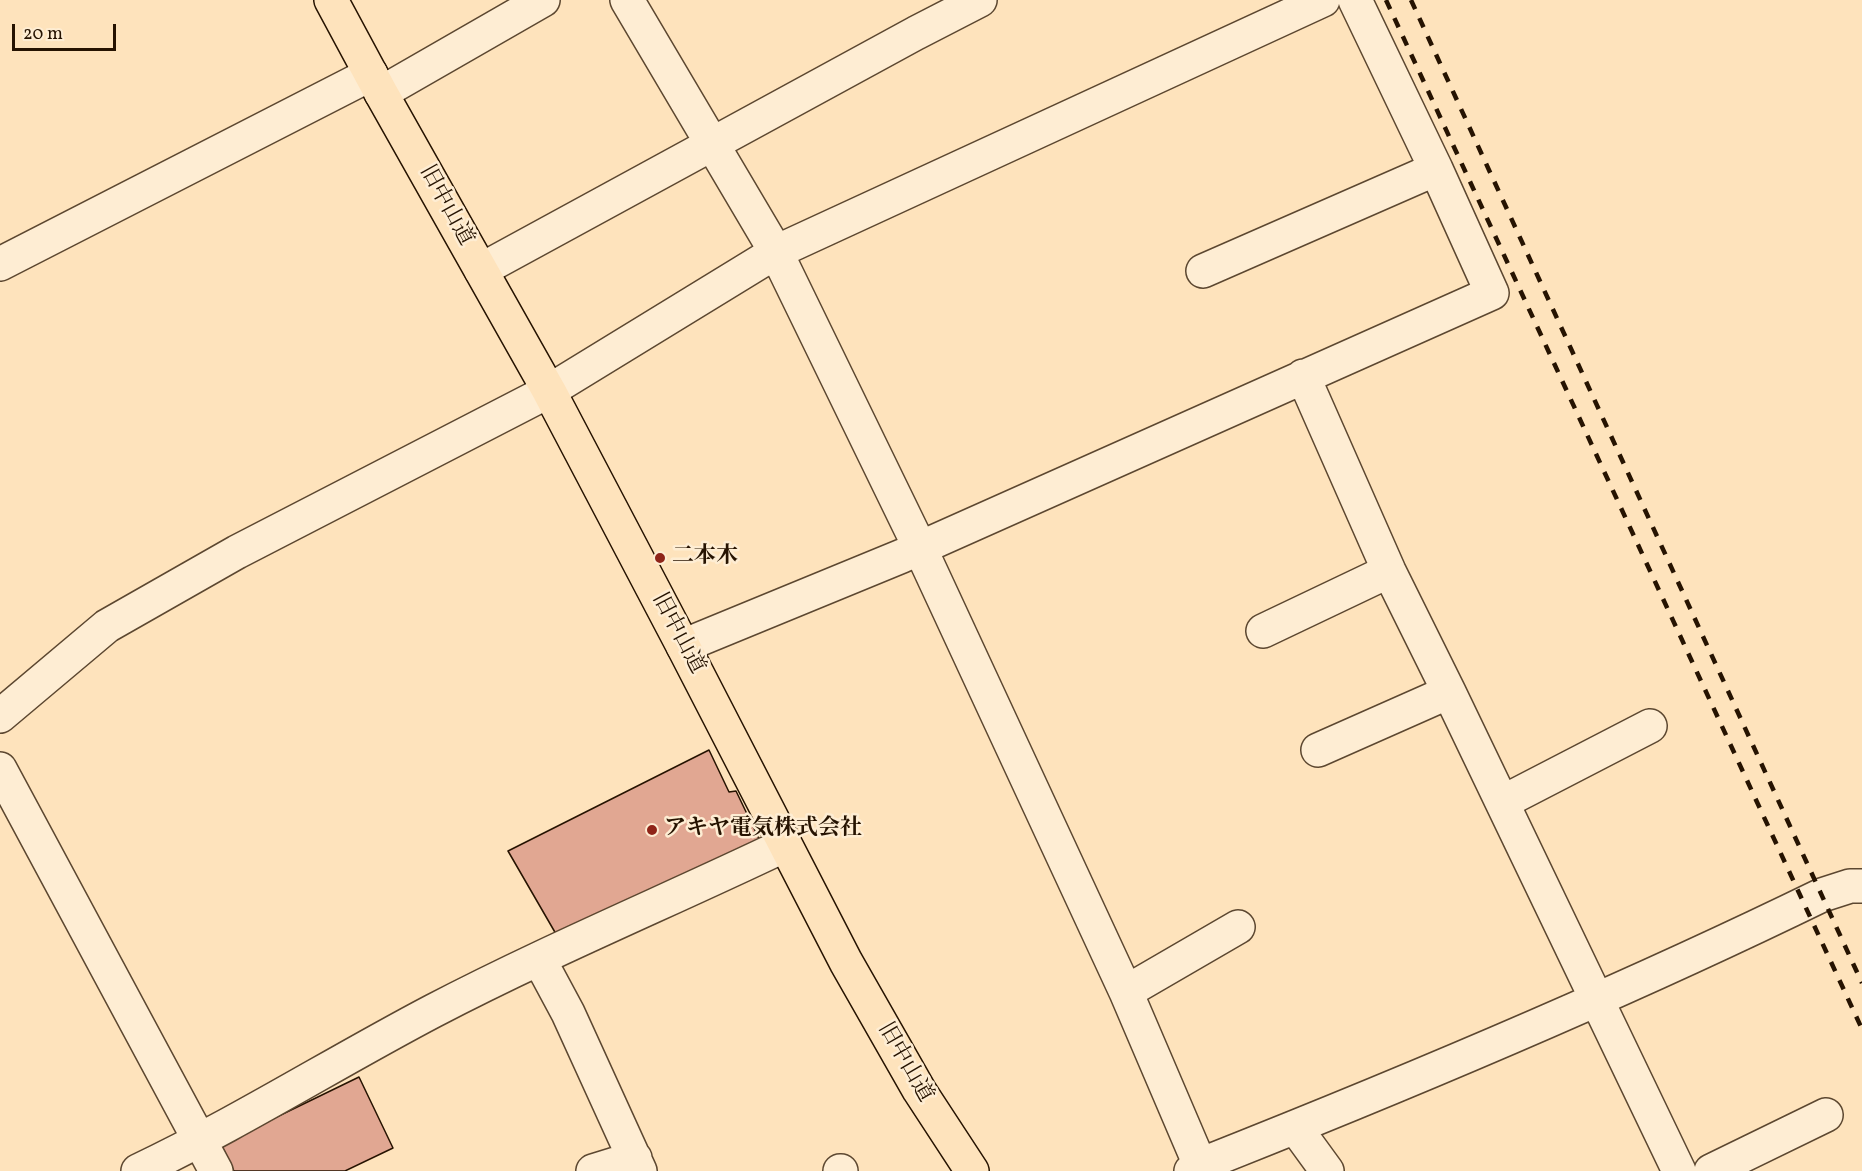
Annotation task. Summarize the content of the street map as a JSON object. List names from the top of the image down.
{
  "streets": {
    "main road": ["旧中山道"]
  },
  "places": ["二本木", "アキヤ電気株式会社"],
  "scale_bar": "20 m"
}
